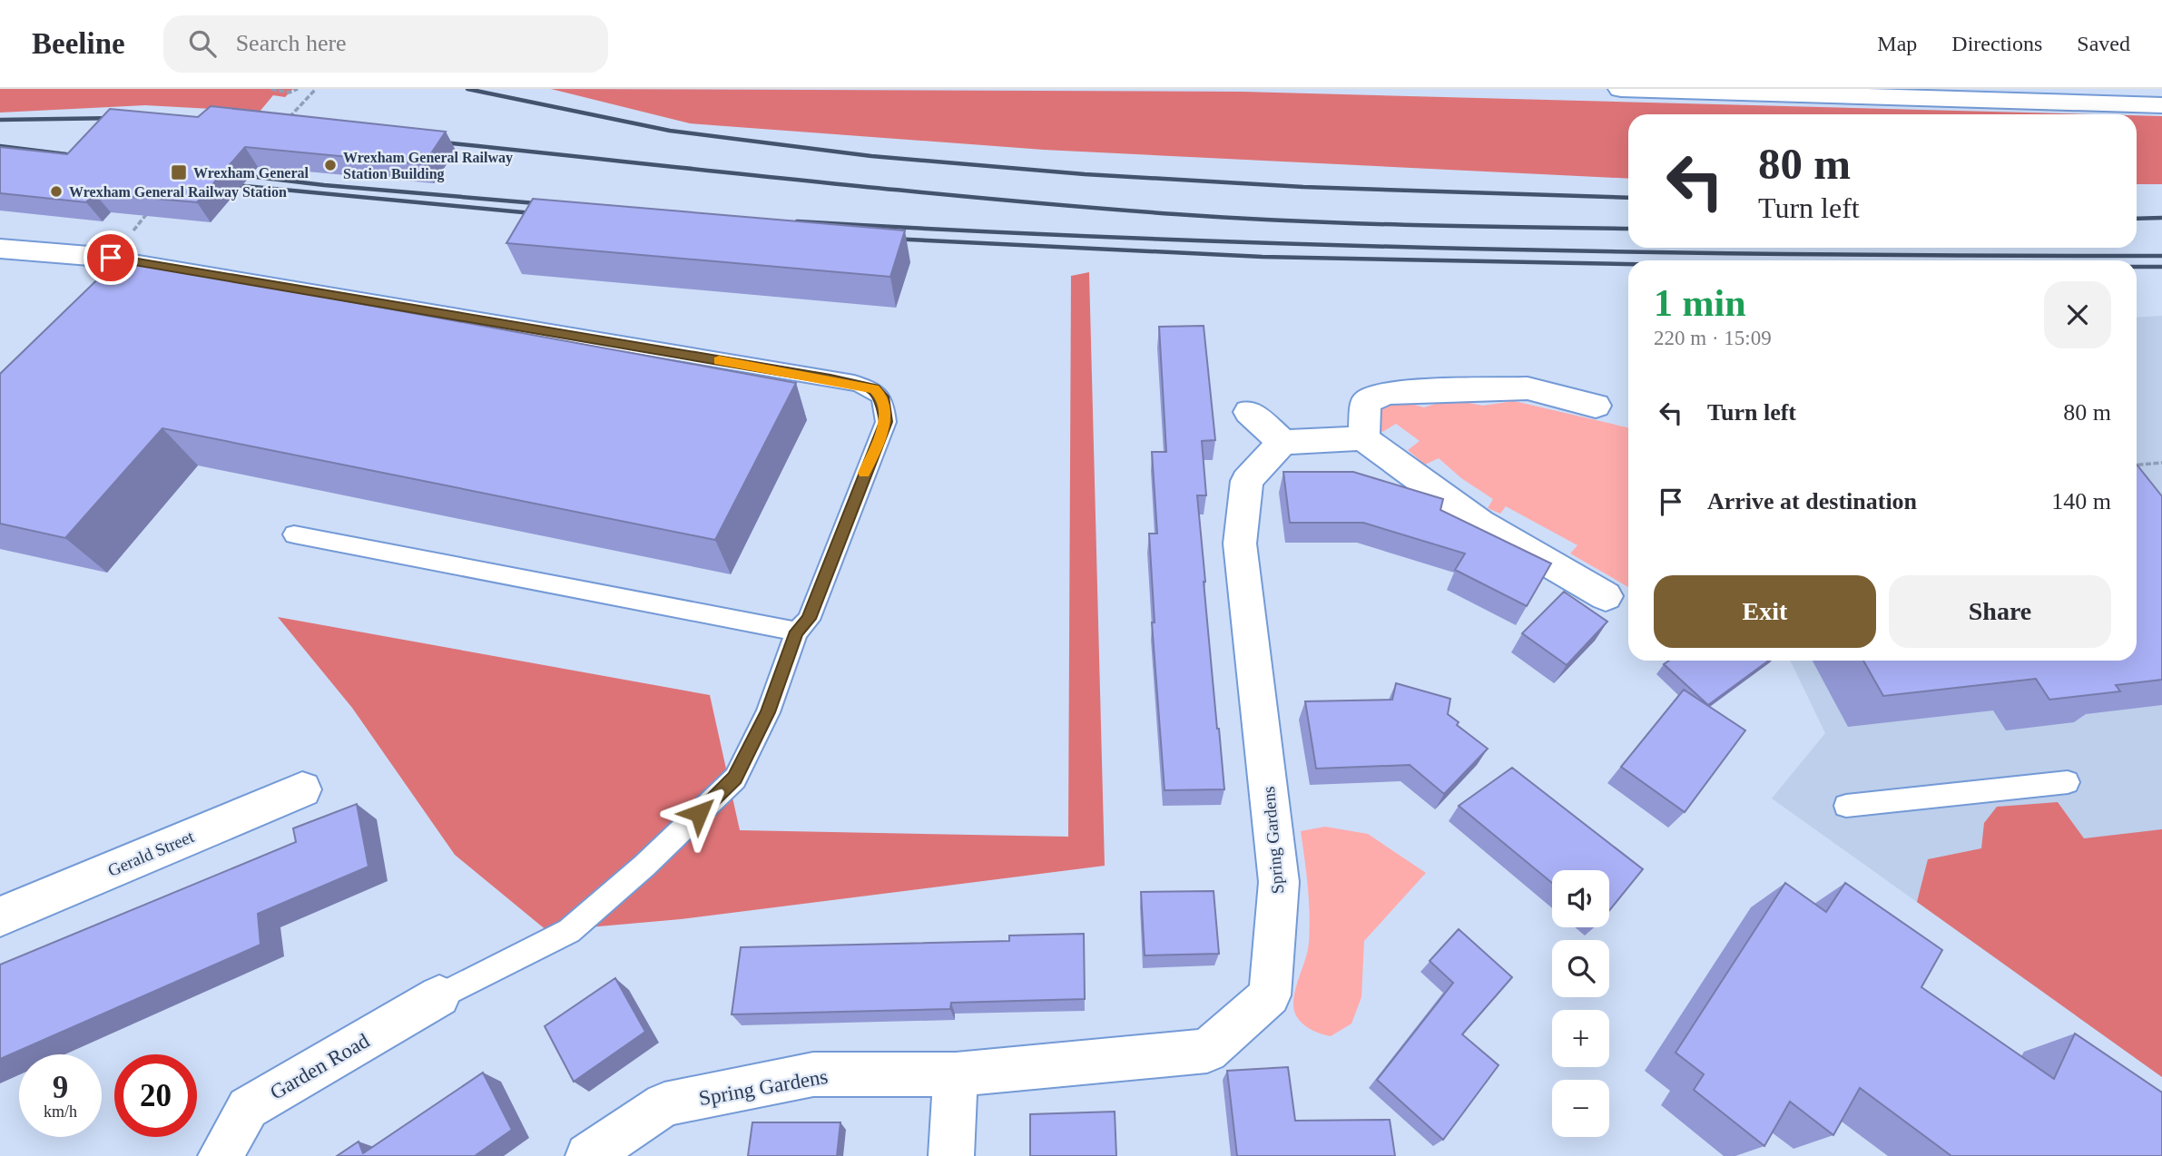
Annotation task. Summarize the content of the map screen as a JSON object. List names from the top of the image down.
{
  "streets": {
    "street": ["Spring Gardens", "Gerald Street", "Garden Road"]
  },
  "places": {
    "other": ["Wrexham General Railway Station Building", "Wrexham General Railway Station"],
    "transit": ["Wrexham General"]
  },
  "page": {
    "header": "Beeline",
    "search": "Search here",
    "nav": ["Map", "Directions", "Saved"],
    "turn": ["80 m", "Turn left"],
    "heading": ["1 min", "220 m · 15:09"],
    "list": [
      {
        "name": "Turn left",
        "value": "80 m"
      },
      {
        "name": "Arrive at destination",
        "value": "140 m"
      }
    ],
    "buttons": ["Exit", "Share"],
    "map_buttons": ["+", "−"],
    "speed": "9 km/h",
    "limit": "20"
  }
}
